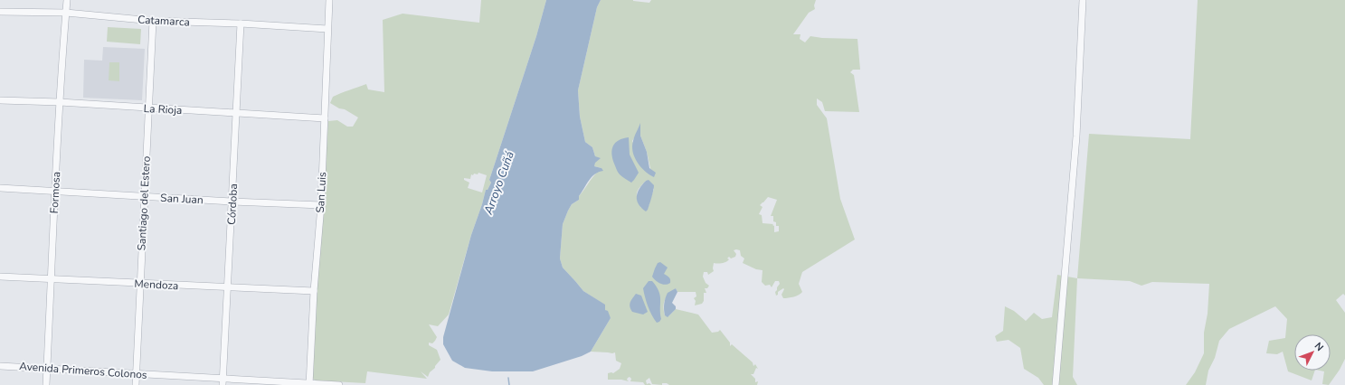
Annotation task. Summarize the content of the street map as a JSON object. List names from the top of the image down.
{
  "streets": {
    "street": [
      "Catamarca",
      "La Rioja",
      "Formosa",
      "San Luis",
      "San Juan",
      "Santiago del Estero",
      "Córdoba",
      "Mendoza",
      "Avenida Primeros Colonos"
    ]
  },
  "crossings": [
    ["Catamarca", "Formosa"],
    ["Catamarca", "San Luis"],
    ["Catamarca", "Santiago del Estero"],
    ["Catamarca", "Córdoba"],
    ["La Rioja", "Formosa"],
    ["La Rioja", "San Luis"],
    ["La Rioja", "Santiago del Estero"],
    ["La Rioja", "Córdoba"],
    ["Formosa", "San Juan"],
    ["Formosa", "Mendoza"],
    ["Formosa", "Avenida Primeros Colonos"],
    ["San Luis", "San Juan"],
    ["San Luis", "Mendoza"],
    ["San Luis", "Avenida Primeros Colonos"],
    ["San Juan", "Santiago del Estero"],
    ["San Juan", "Córdoba"],
    ["Santiago del Estero", "Mendoza"],
    ["Santiago del Estero", "Avenida Primeros Colonos"],
    ["Córdoba", "Mendoza"],
    ["Córdoba", "Avenida Primeros Colonos"]
  ],
  "water": ["Arroyo Cuñá"],
  "north": "top right"
}
